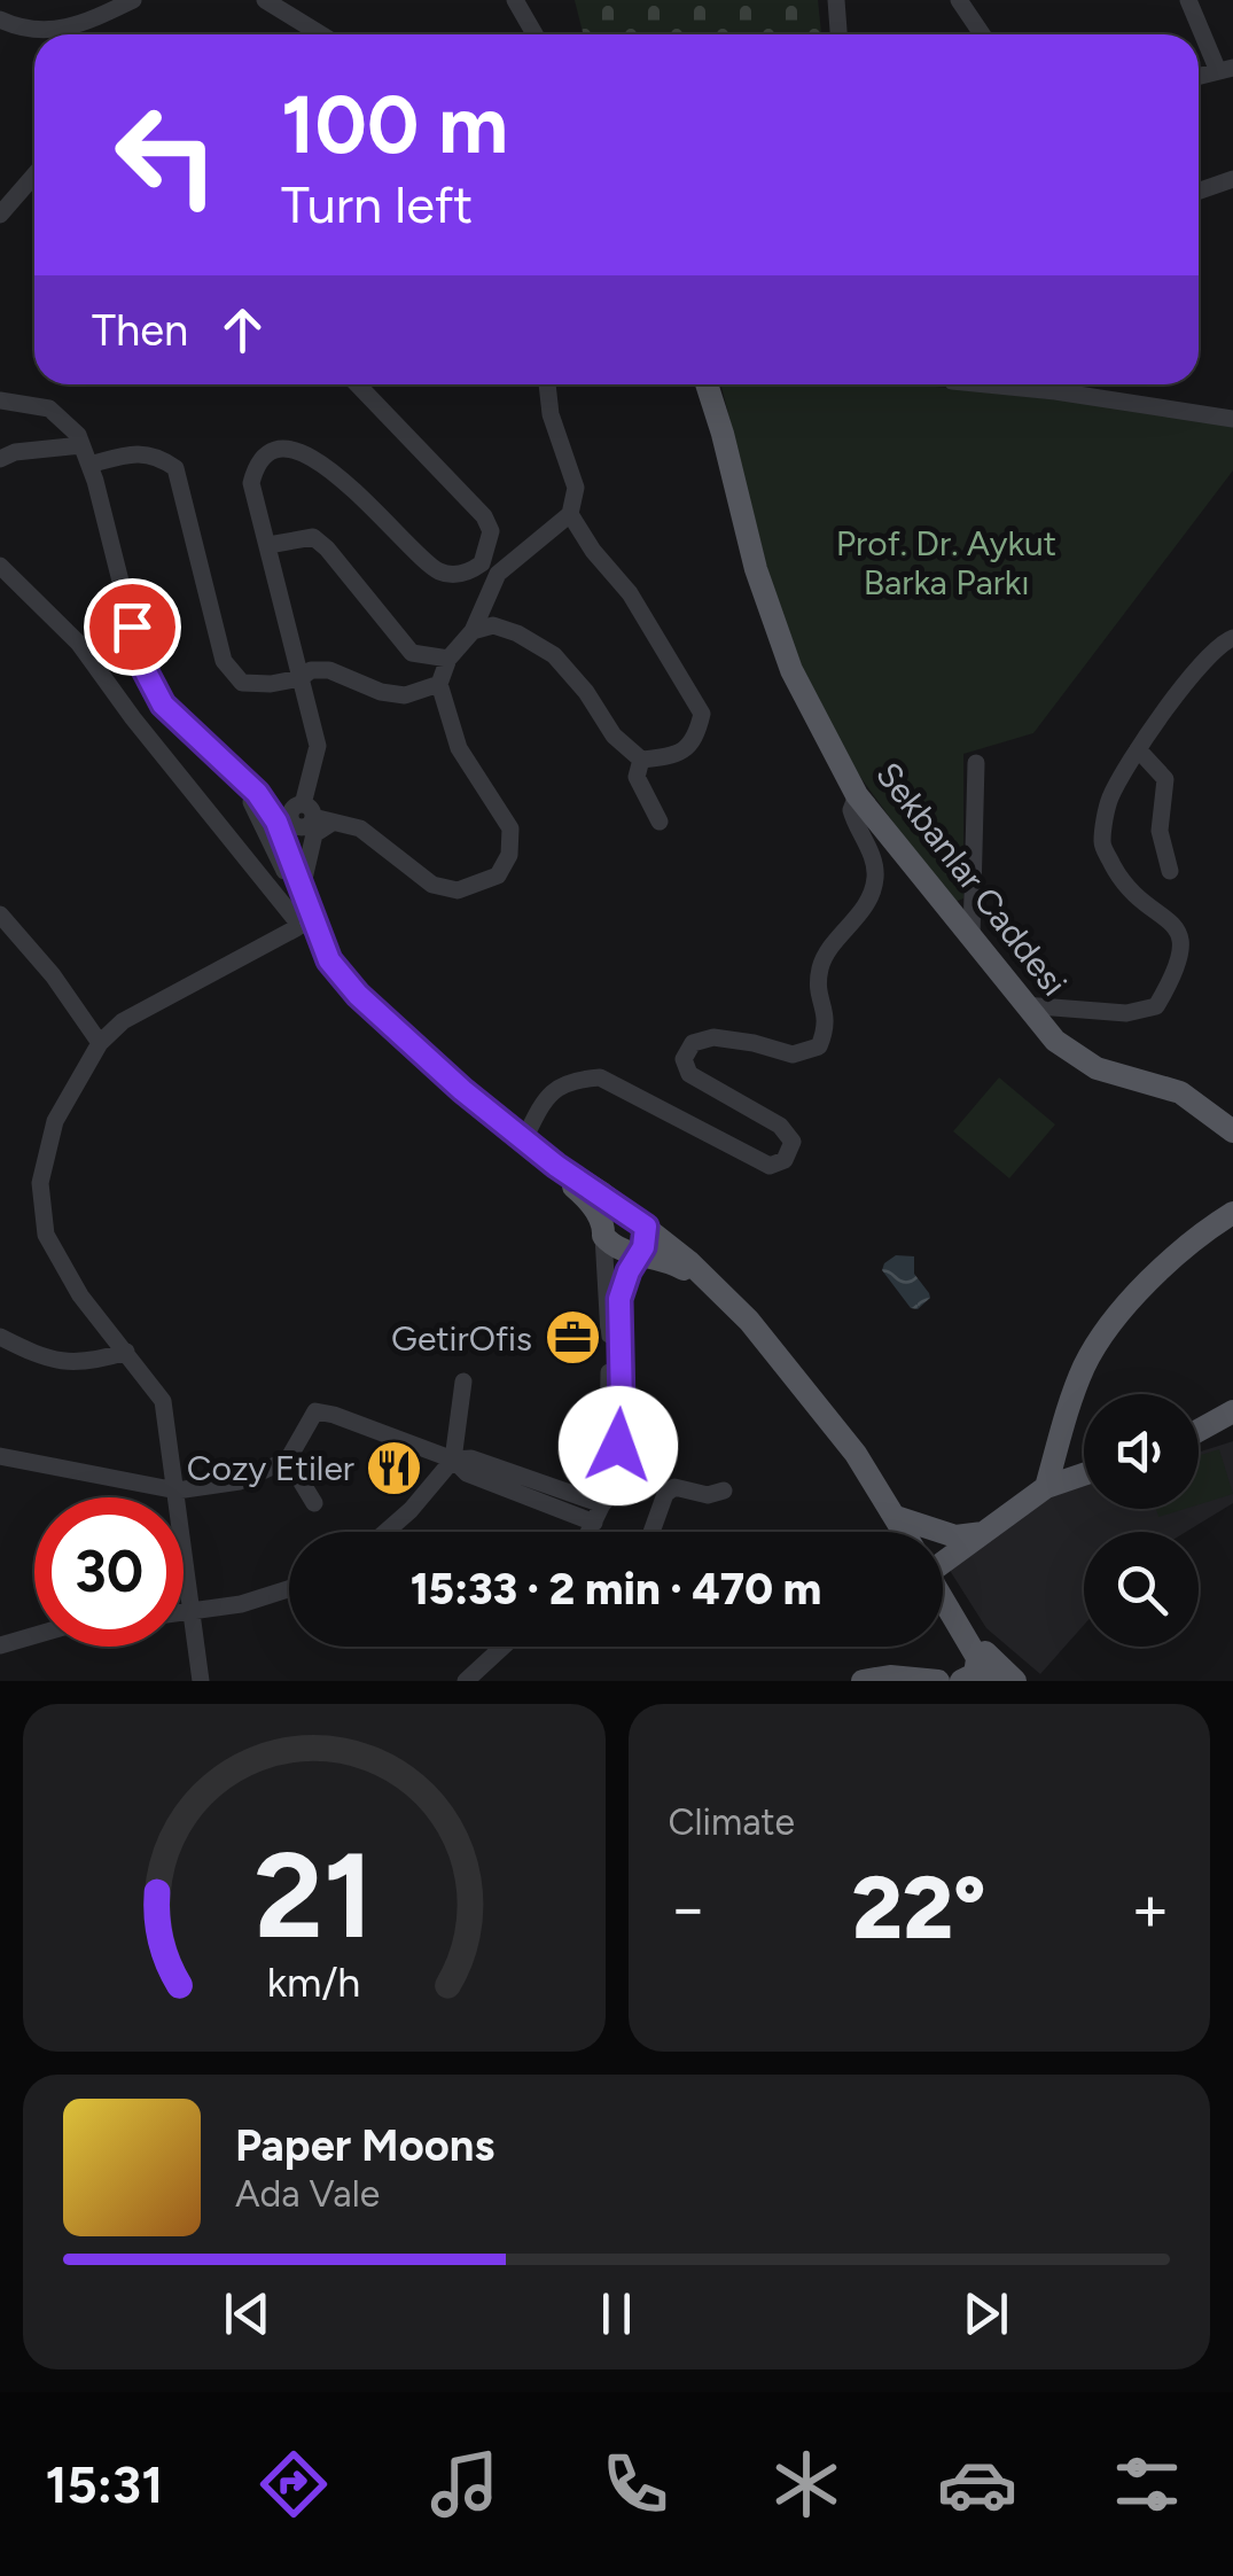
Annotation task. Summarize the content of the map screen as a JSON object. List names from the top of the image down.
{
  "streets": {
    "main road": ["Sekbanlar Caddesi"]
  },
  "parks": ["Prof. Dr. Aykut Barka Parkı"],
  "places": {
    "office": ["GetirOfis"],
    "restaurant": ["Cozy Etiler"]
  },
  "page": {
    "turn": ["100 m", "Turn left"],
    "then": "Then",
    "limit": "30",
    "trip": "15:33 · 2 min · 470 m",
    "tile": "Climate",
    "heat": ["−", "22°", "+"],
    "song": ["Paper Moons", "Ada Vale"],
    "tabs": "15:31",
    "gauge": ["21", "km/h"]
  }
}
